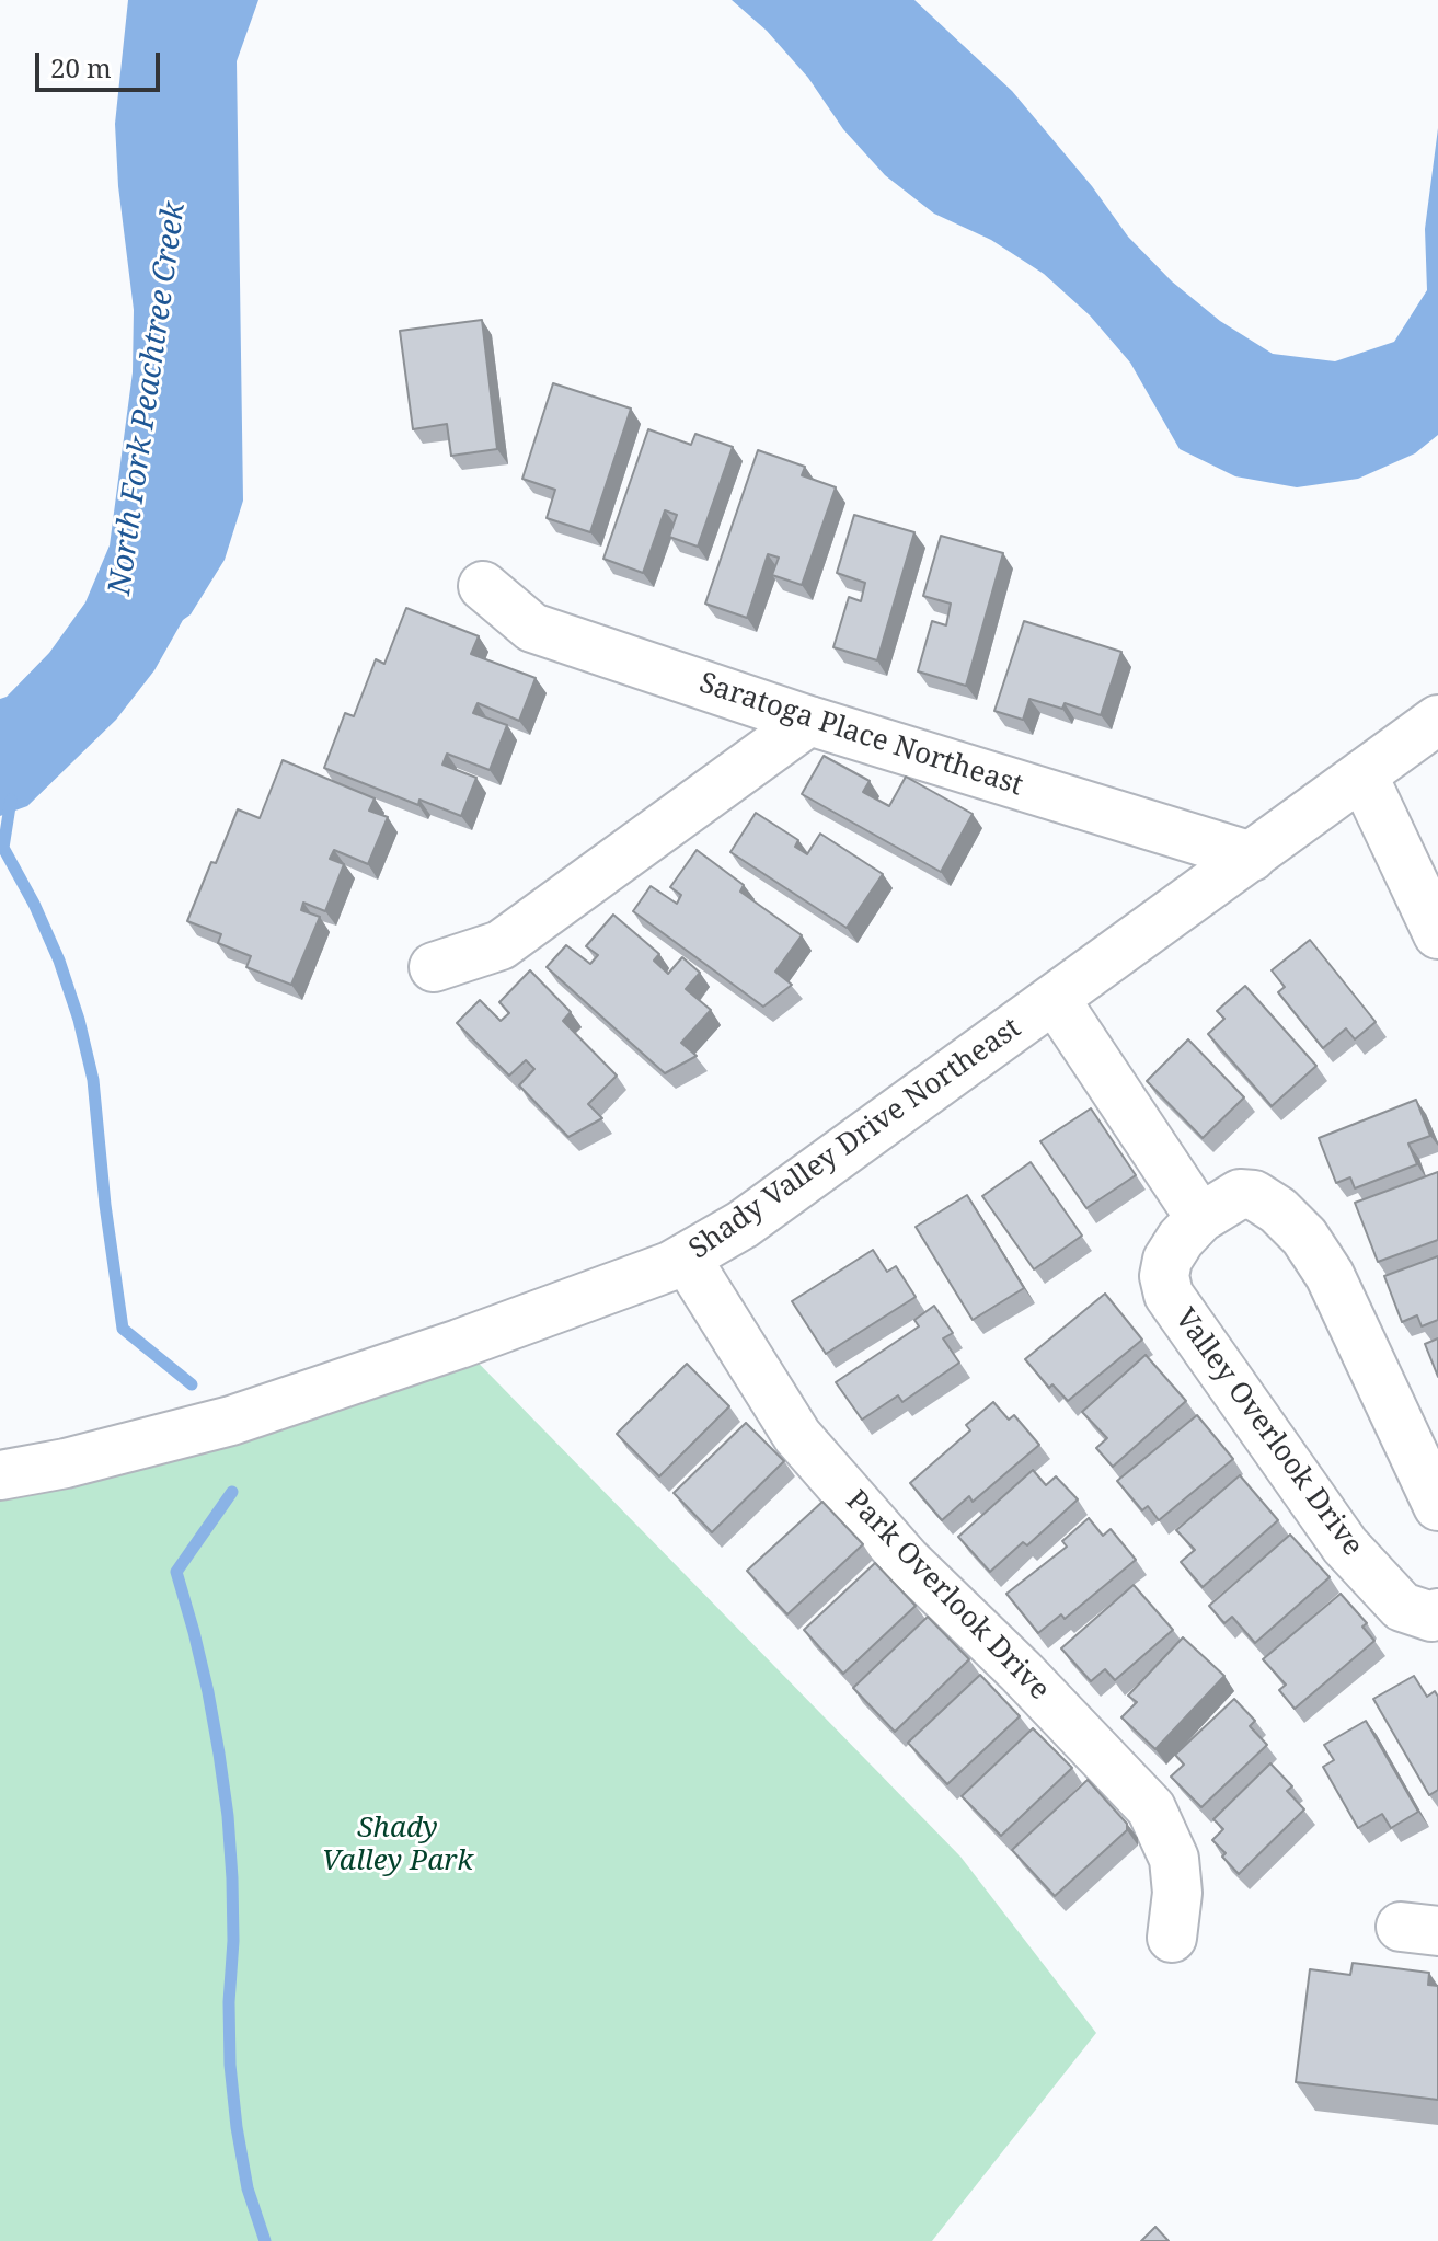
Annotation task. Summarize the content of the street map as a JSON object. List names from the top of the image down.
{
  "streets": {
    "street": [
      "Saratoga Place Northeast",
      "Shady Valley Drive Northeast",
      "Valley Overlook Drive",
      "Park Overlook Drive"
    ]
  },
  "crossings": [
    ["Saratoga Place Northeast", "Shady Valley Drive Northeast"],
    ["Shady Valley Drive Northeast", "Park Overlook Drive"]
  ],
  "water": ["North Fork Peachtree Creek"],
  "parks": ["Shady Valley Park"],
  "scale_bar": "20 m"
}
